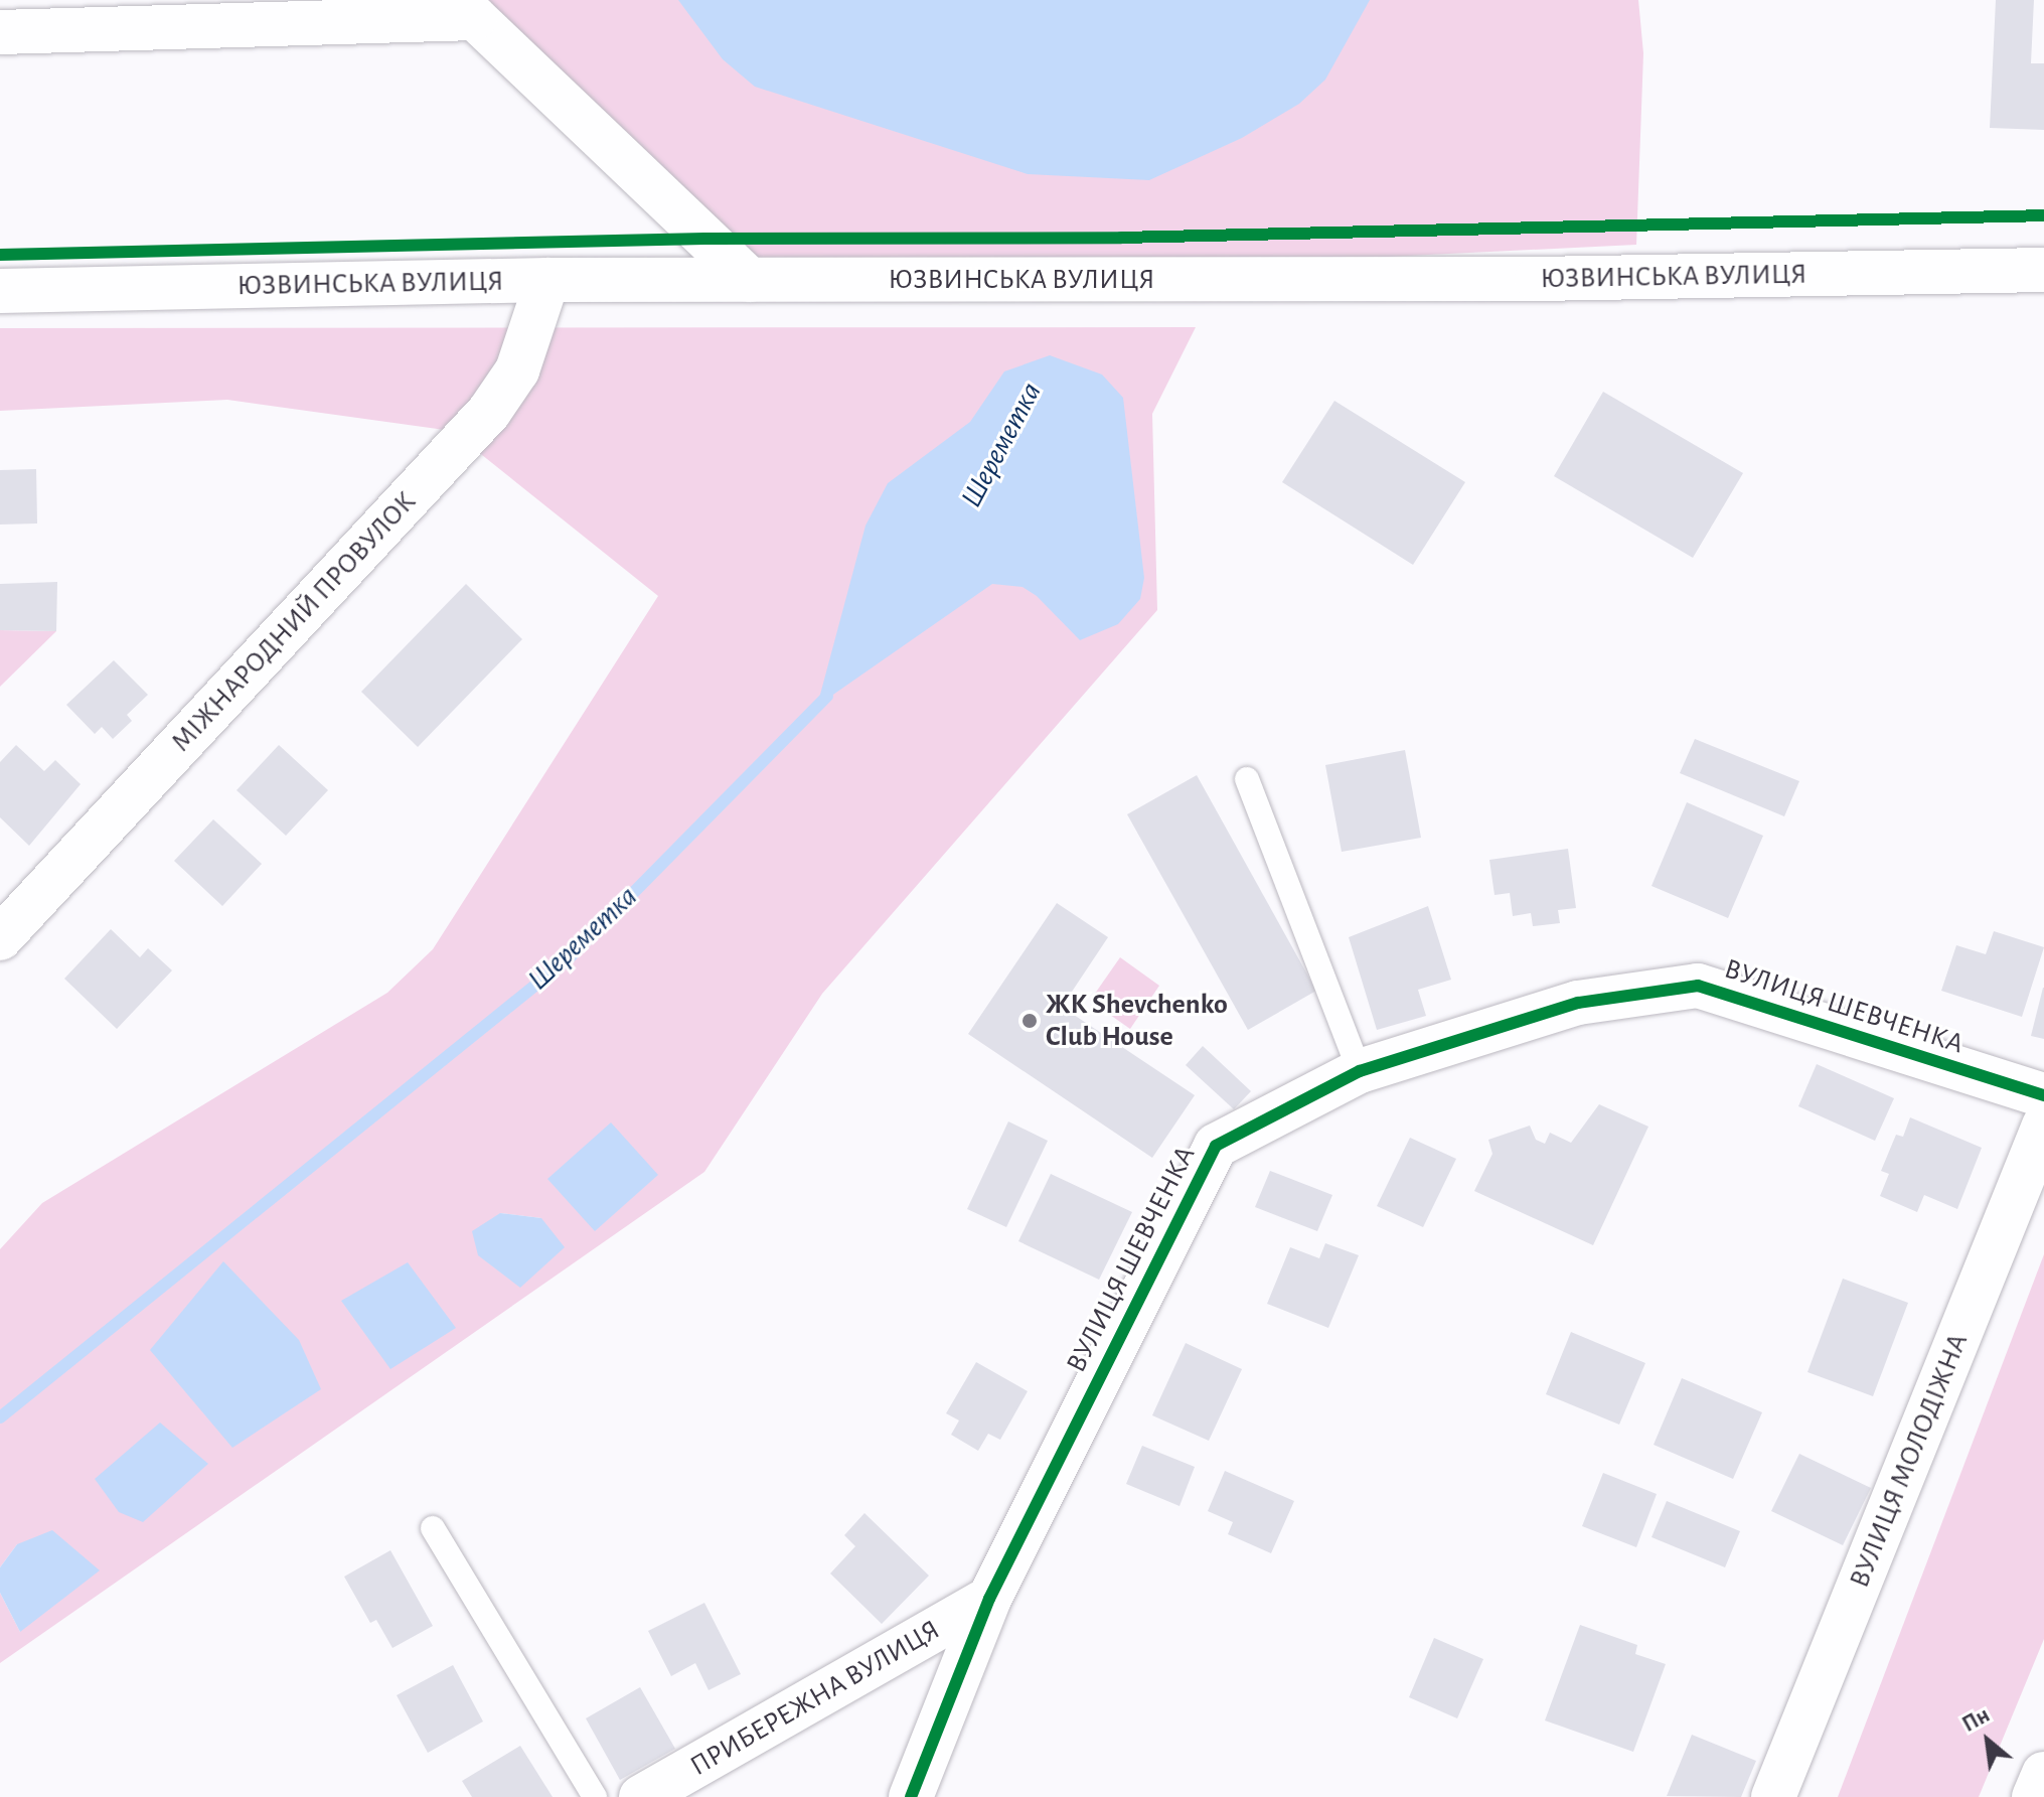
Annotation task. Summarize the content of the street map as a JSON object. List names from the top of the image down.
{
  "streets": {
    "street": [
      "ЮЗВИНСЬКА ВУЛИЦЯ",
      "МІЖНАРОДНИЙ ПРОВУЛОК",
      "ВУЛИЦЯ ШЕВЧЕНКА",
      "ВУЛИЦЯ МОЛОДІЖНА",
      "ПРИБЕРЕЖНА ВУЛИЦЯ"
    ]
  },
  "crossings": [
    ["ЮЗВИНСЬКА ВУЛИЦЯ", "МІЖНАРОДНИЙ ПРОВУЛОК"],
    ["ВУЛИЦЯ ШЕВЧЕНКА", "ПРИБЕРЕЖНА ВУЛИЦЯ"]
  ],
  "water": ["Шереметка"],
  "places": ["ЖК Shevchenko Club House"],
  "north": "top left"
}
